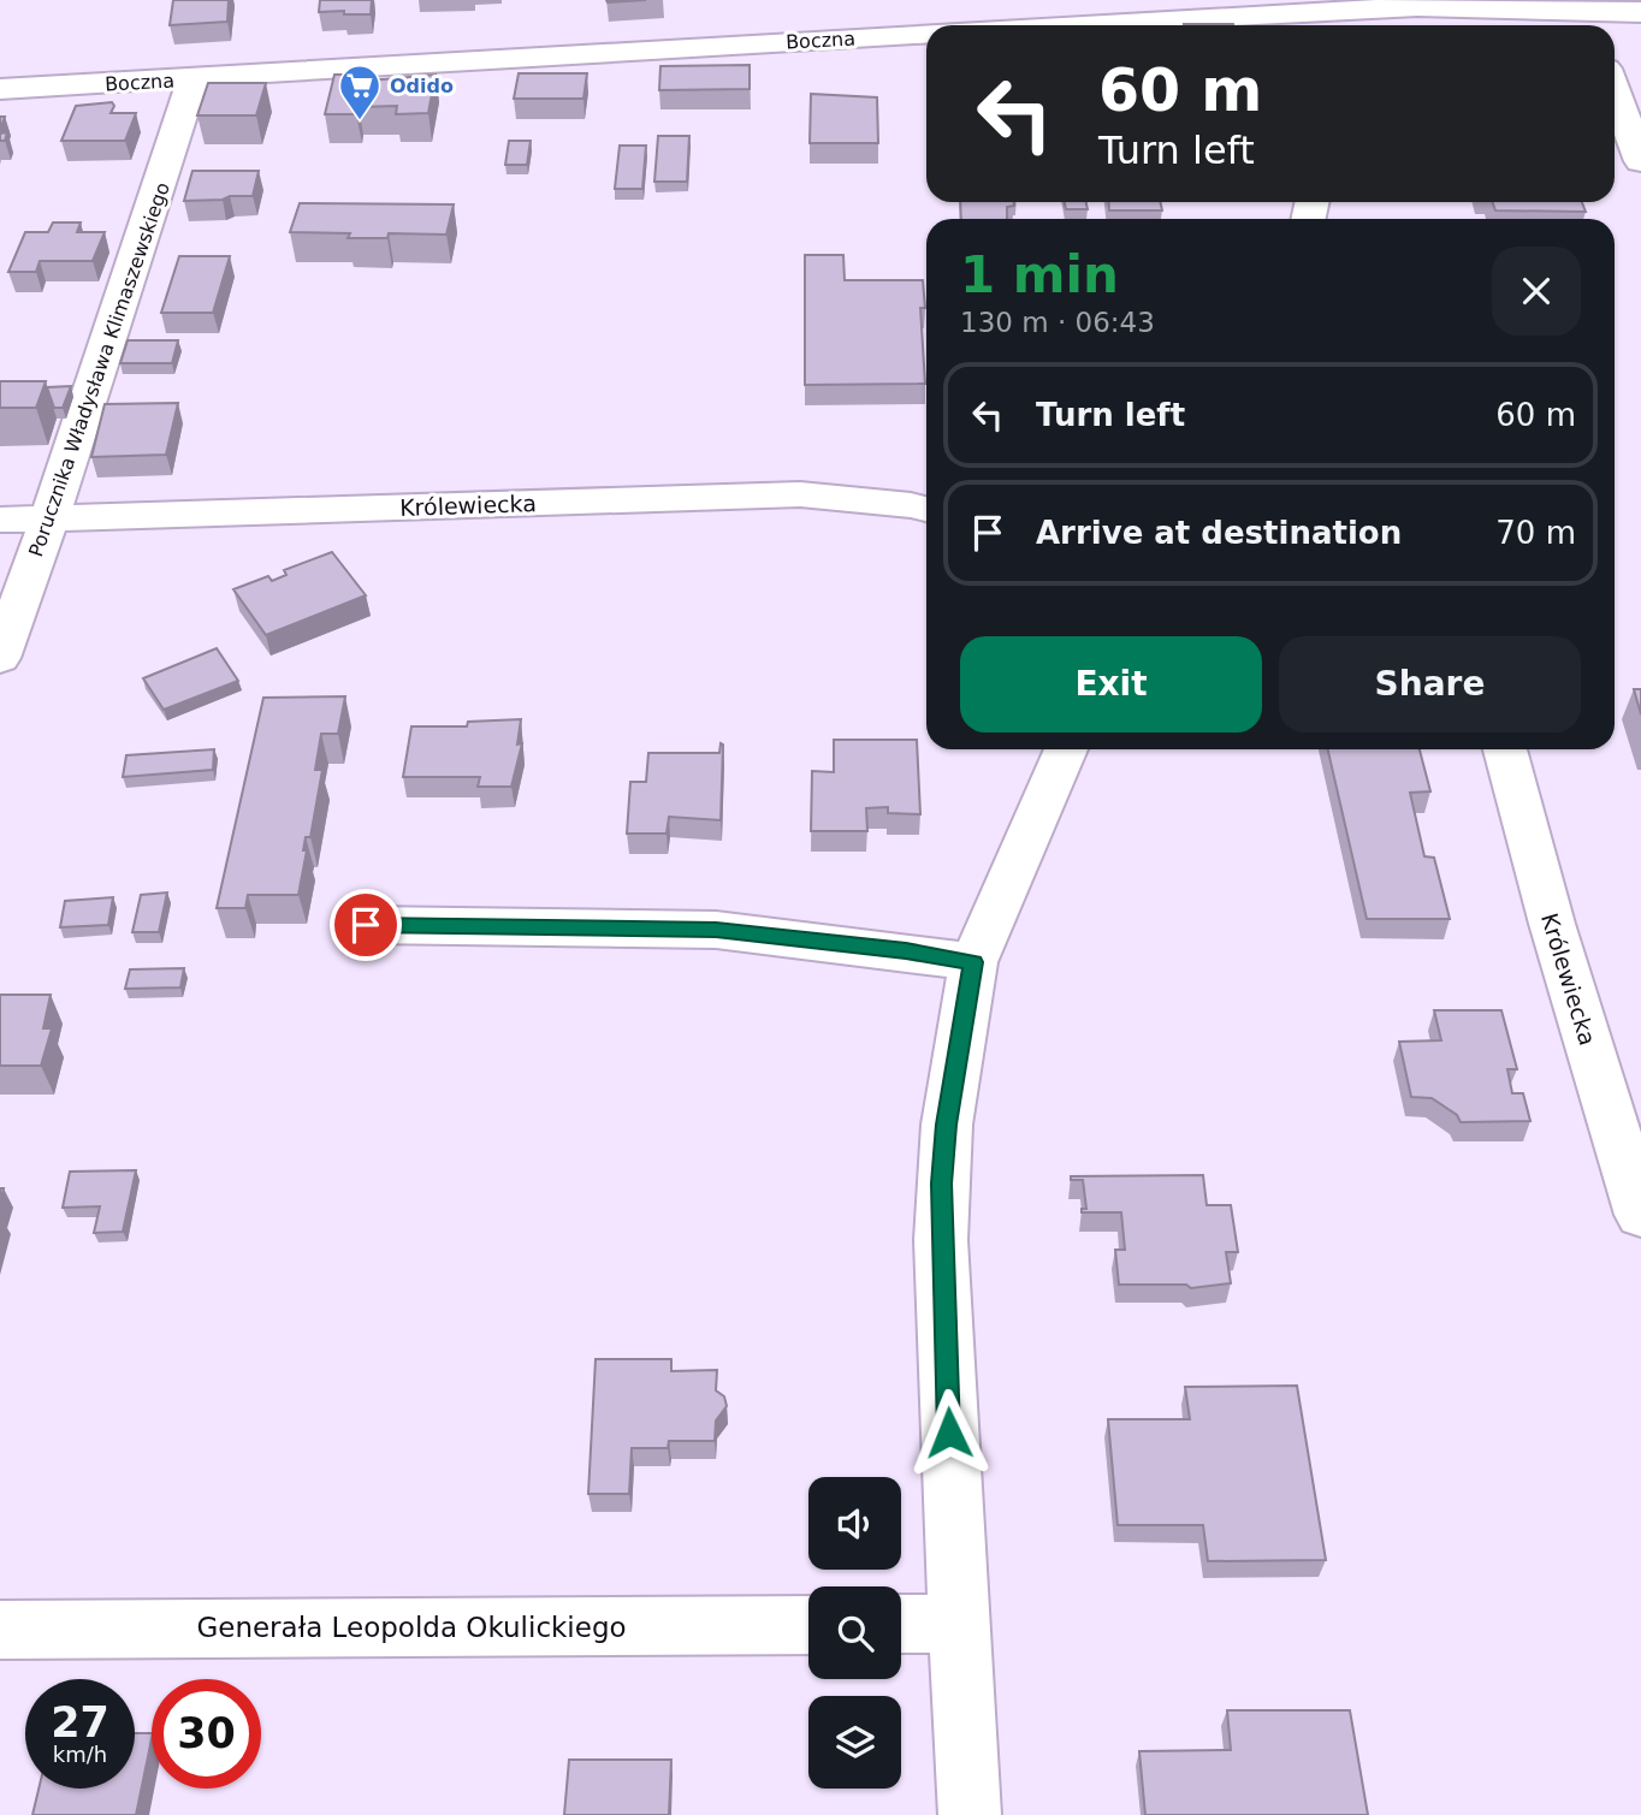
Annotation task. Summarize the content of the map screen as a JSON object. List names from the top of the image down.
{
  "streets": {
    "street": [
      "Boczna",
      "Porucznika Władysława Klimaszewskiego",
      "Królewiecka",
      "Generała Leopolda Okulickiego"
    ]
  },
  "crossings": [
    ["Boczna", "Porucznika Władysława Klimaszewskiego"],
    ["Porucznika Władysława Klimaszewskiego", "Królewiecka"]
  ],
  "places": {
    "supermarket": ["Odido"]
  },
  "page": {
    "turn": ["60 m", "Turn left"],
    "heading": ["1 min", "130 m · 06:43"],
    "list": [
      {
        "name": "Turn left",
        "value": "60 m"
      },
      {
        "name": "Arrive at destination",
        "value": "70 m"
      }
    ],
    "buttons": ["Exit", "Share"],
    "speed": "27 km/h",
    "limit": "30"
  }
}
